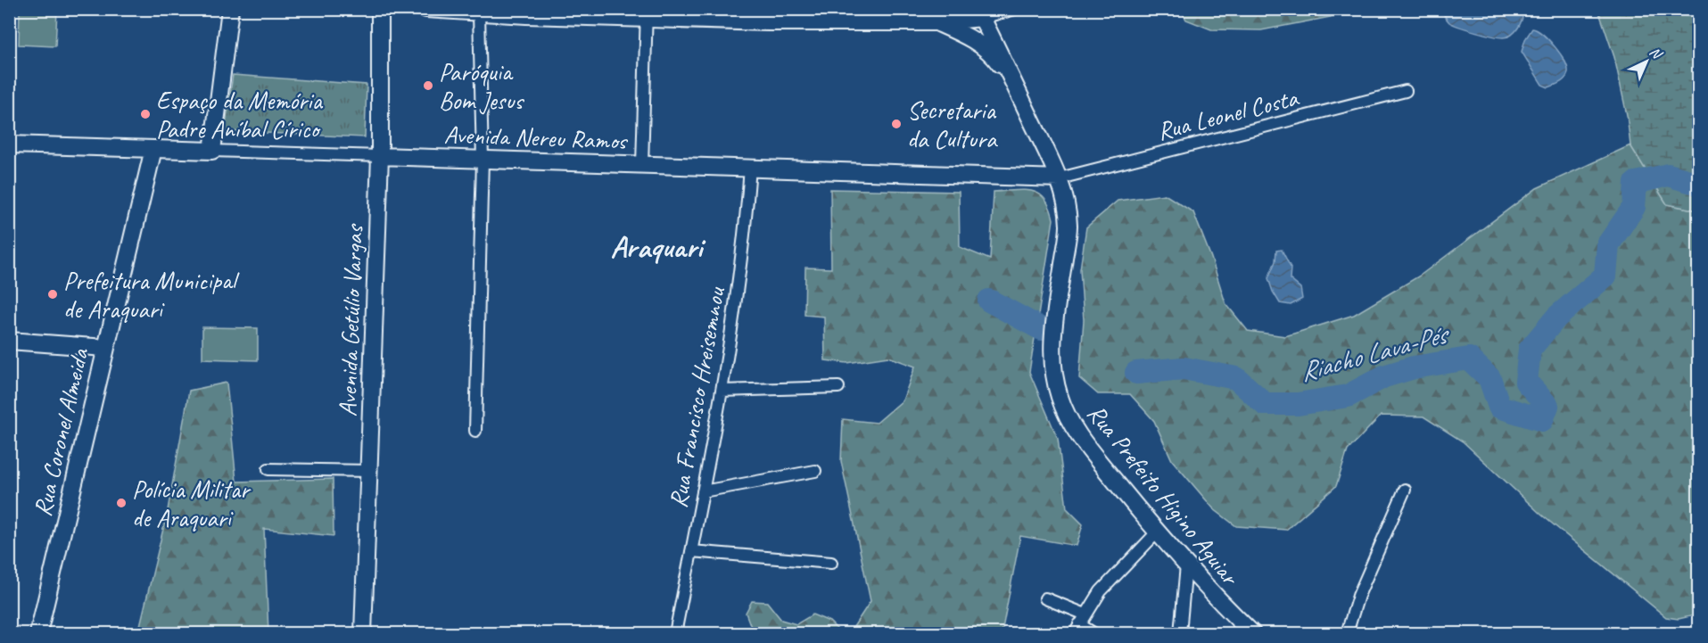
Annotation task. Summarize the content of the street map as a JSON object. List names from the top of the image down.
{
  "streets": {
    "main road": [
      "Avenida Nereu Ramos",
      "Avenida Getúlio Vargas",
      "Rua Coronel Almeida",
      "Rua Prefeito Higino Aguiar"
    ],
    "street": ["Rua Leonel Costa", "Rua Francisco Hreisemnou"]
  },
  "crossings": [
    ["Rua Leonel Costa", "Avenida Nereu Ramos"],
    ["Rua Leonel Costa", "Rua Prefeito Higino Aguiar"],
    ["Avenida Nereu Ramos", "Avenida Getúlio Vargas"],
    ["Avenida Nereu Ramos", "Rua Francisco Hreisemnou"],
    ["Avenida Nereu Ramos", "Rua Coronel Almeida"],
    ["Avenida Nereu Ramos", "Rua Prefeito Higino Aguiar"]
  ],
  "districts": ["Araquari"],
  "water": ["Riacho Lava-Pés"],
  "places": [
    "Paróquia Bom Jesus",
    "Espaço da Memória Padre Aníbal Círico",
    "Secretaria da Cultura",
    "Prefeitura Municipal de Araquari",
    "Polícia Militar de Araquari"
  ],
  "north": "top right"
}
